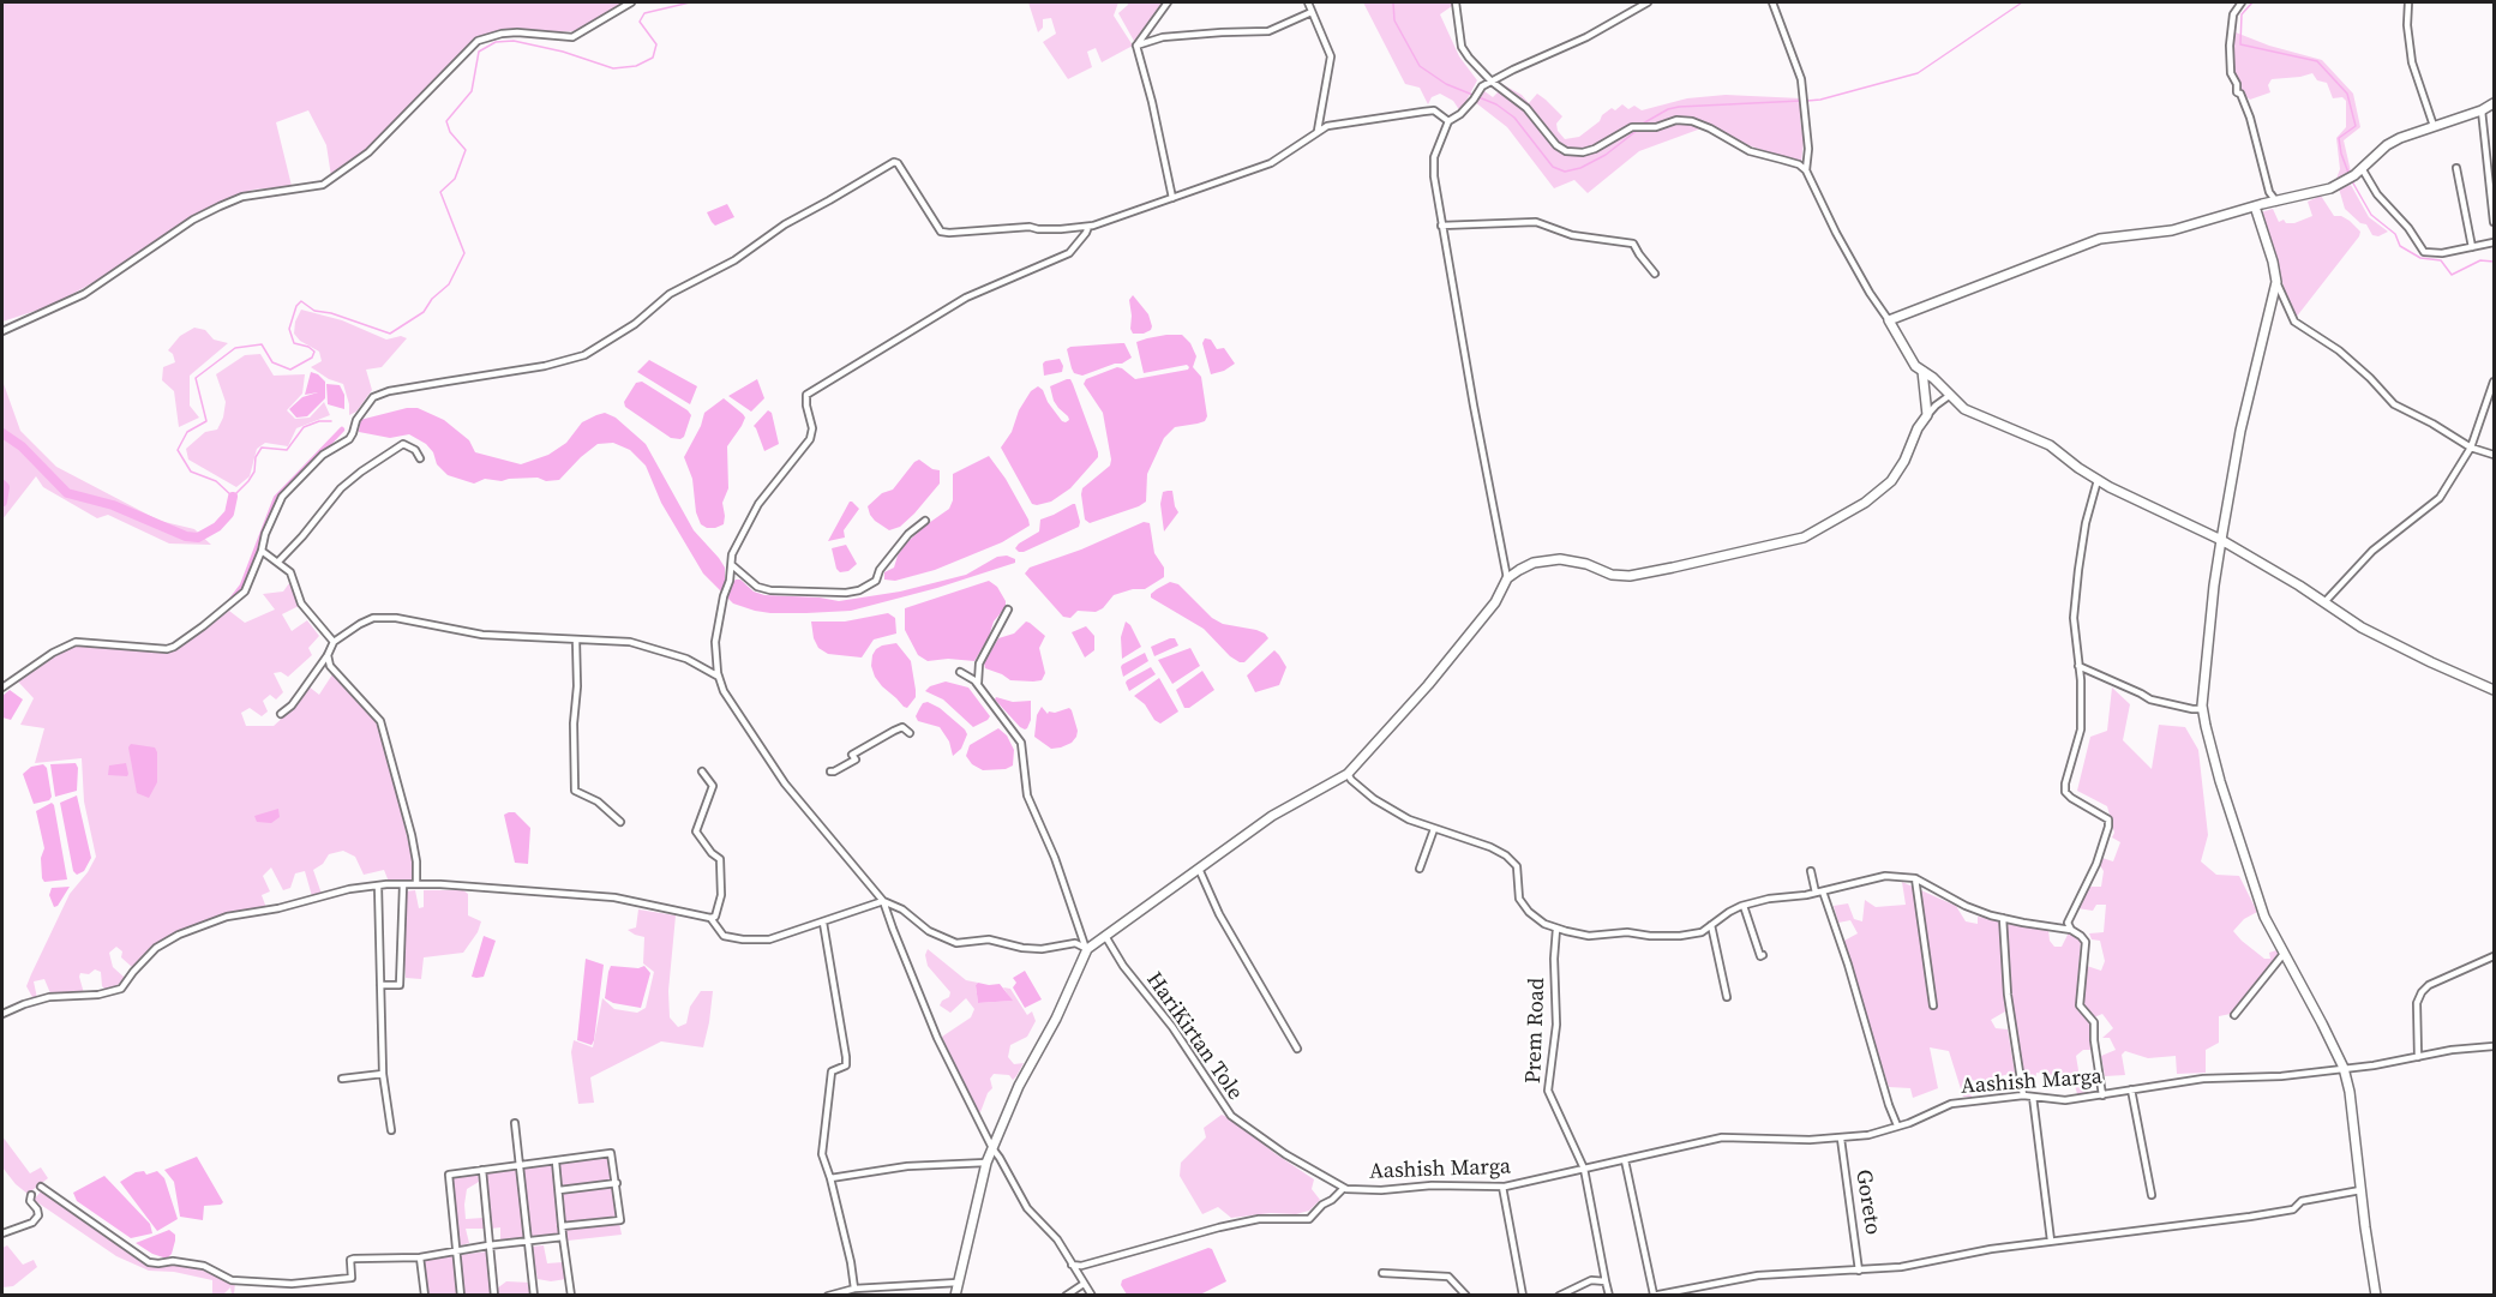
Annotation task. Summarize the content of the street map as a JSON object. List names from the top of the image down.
{
  "streets": {
    "street": [
      "Prem Road",
      "HariKirtan Tole",
      "Aashish Marga",
      "Goreto"
    ]
  },
  "crossings": [
    ["Prem Road", "Aashish Marga"],
    ["HariKirtan Tole", "Aashish Marga"],
    ["Aashish Marga", "Goreto"]
  ]
}
